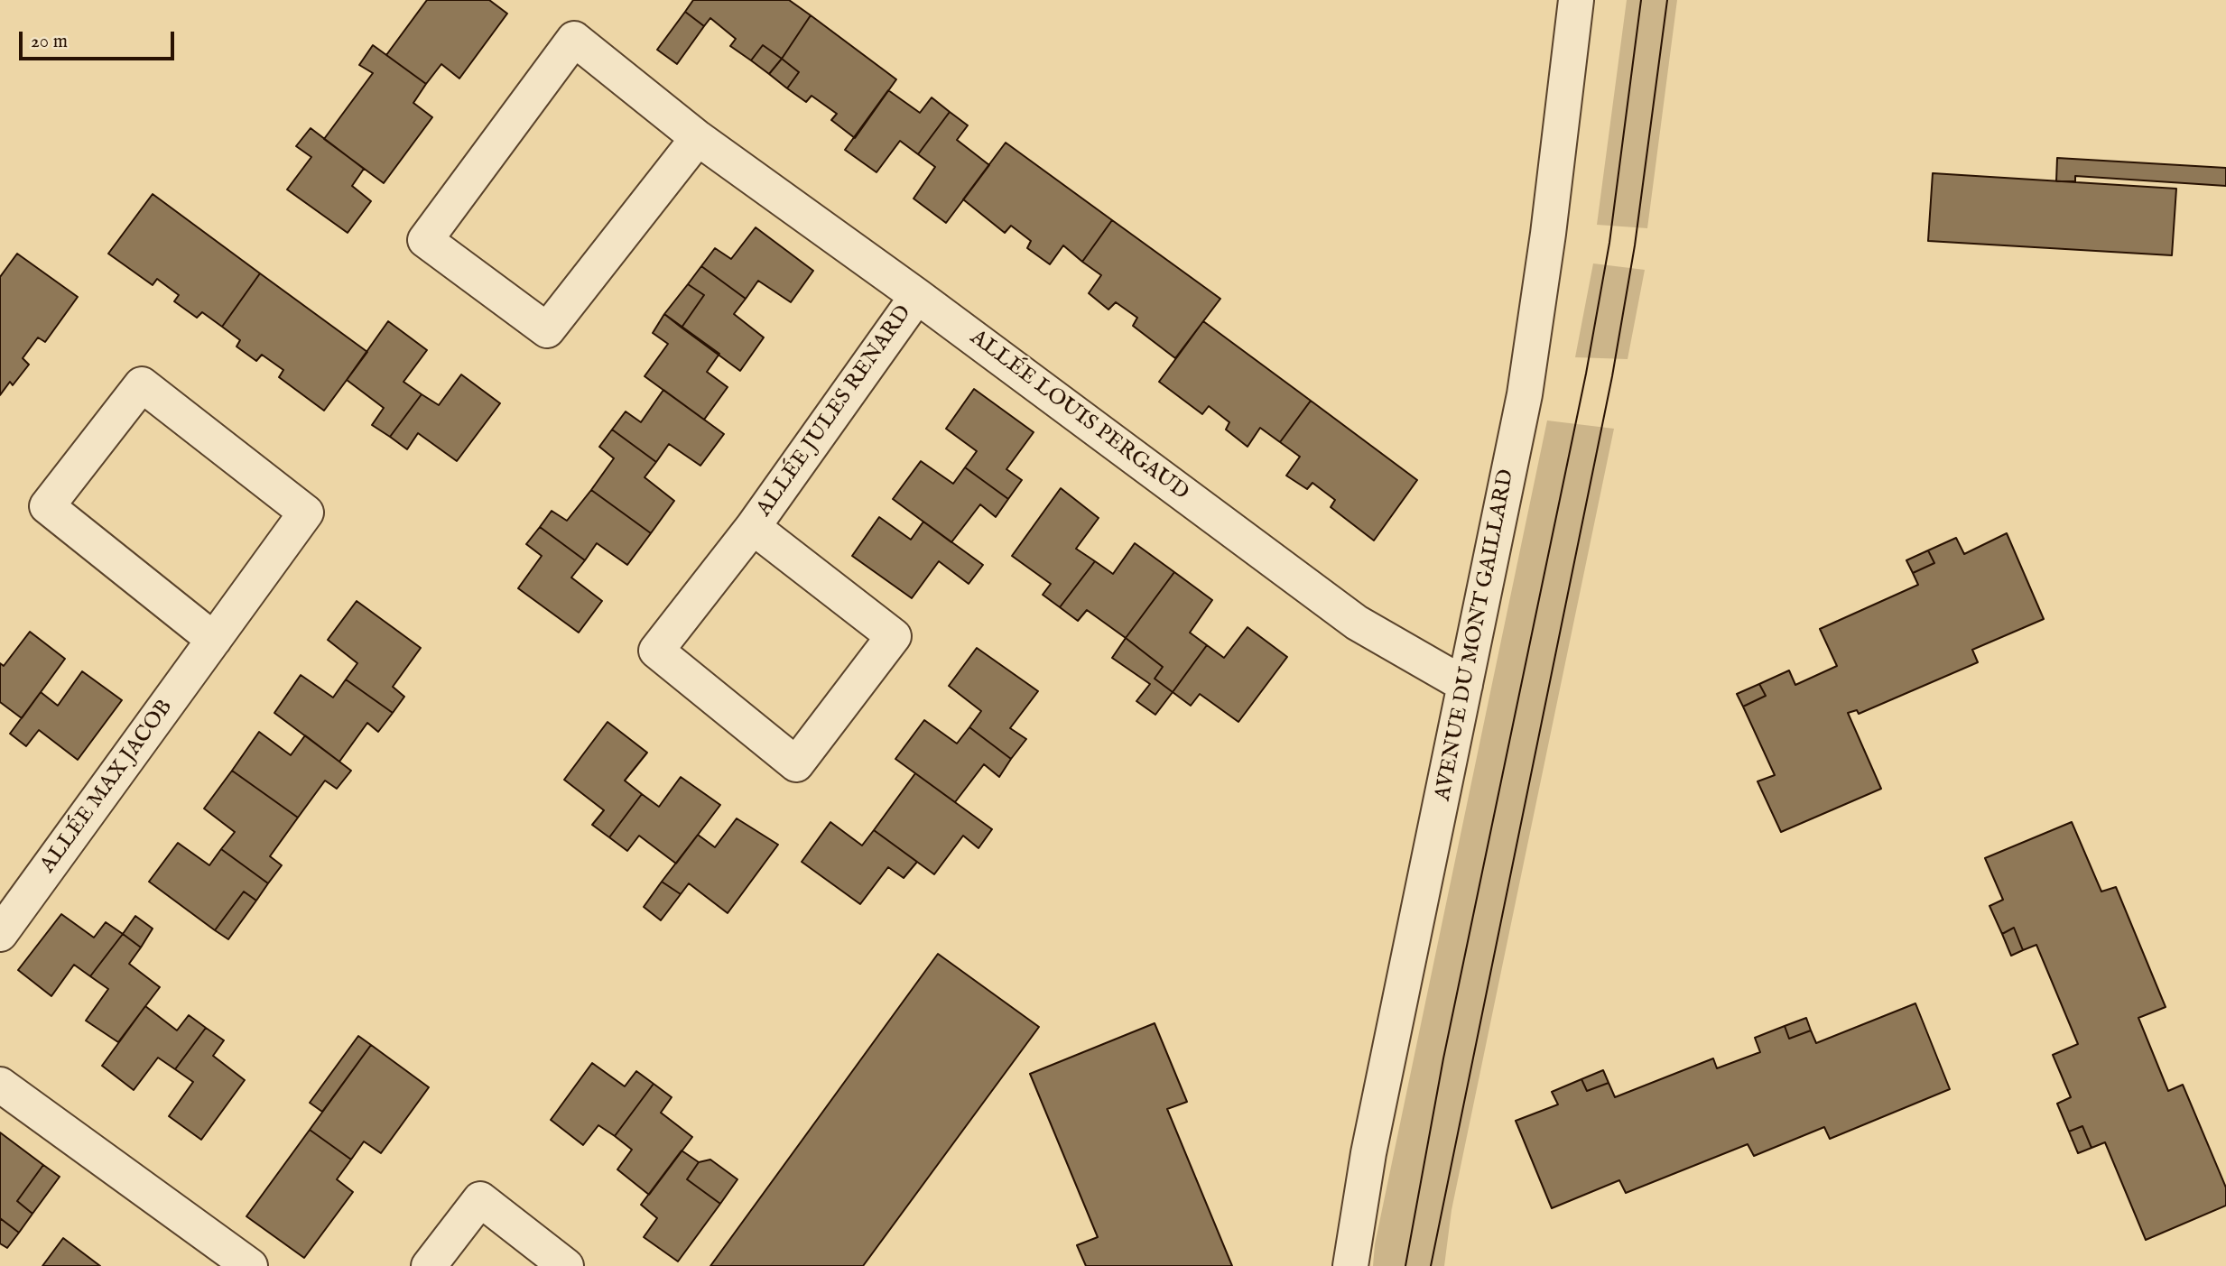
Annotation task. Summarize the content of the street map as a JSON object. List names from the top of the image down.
{
  "streets": {
    "street": [
      "ALLÉE JULES RENARD",
      "ALLÉE LOUIS PERGAUD",
      "AVENUE DU MONT GAILLARD",
      "ALLÉE MAX JACOB"
    ]
  },
  "crossings": [
    ["ALLÉE JULES RENARD", "ALLÉE LOUIS PERGAUD"],
    ["ALLÉE LOUIS PERGAUD", "AVENUE DU MONT GAILLARD"]
  ],
  "scale_bar": "20 m"
}
